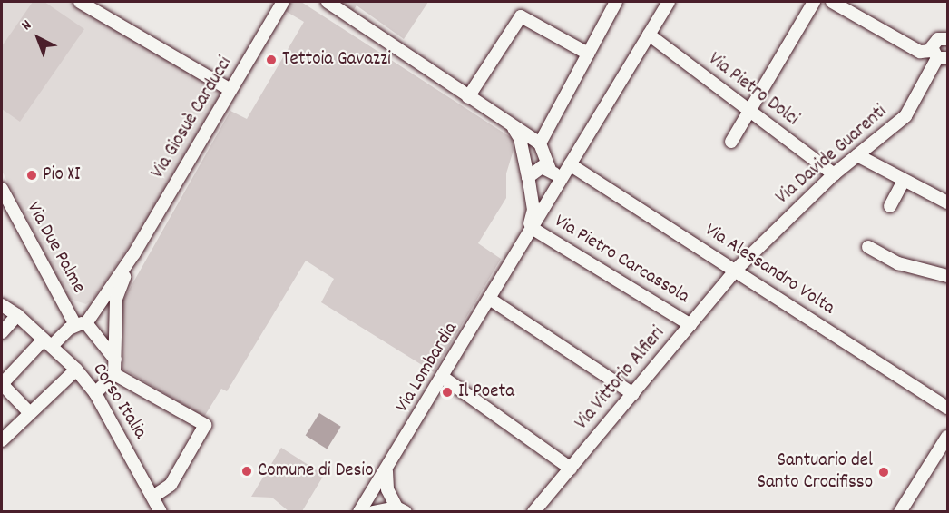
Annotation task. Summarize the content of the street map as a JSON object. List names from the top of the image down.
{
  "streets": {
    "street": [
      "Via Pietro Dolci",
      "Via Giosuè Carducci",
      "Via Davide Guarenti",
      "Via Due Palme",
      "Via Pietro Carcassola",
      "Via Alessandro Volta",
      "Via Lombardia",
      "Via Vittorio Alfieri",
      "Corso Italia"
    ]
  },
  "crossings": [
    ["Via Pietro Dolci", "Via Davide Guarenti"],
    ["Via Pietro Dolci", "Via Lombardia"],
    ["Via Giosuè Carducci", "Via Due Palme"],
    ["Via Giosuè Carducci", "Corso Italia"],
    ["Via Davide Guarenti", "Via Alessandro Volta"],
    ["Via Davide Guarenti", "Via Vittorio Alfieri"],
    ["Via Pietro Carcassola", "Via Lombardia"],
    ["Via Pietro Carcassola", "Via Vittorio Alfieri"],
    ["Via Alessandro Volta", "Via Lombardia"],
    ["Via Alessandro Volta", "Via Vittorio Alfieri"]
  ],
  "places": [
    "Tettoia Gavazzi",
    "Pio XI",
    "Il Poeta",
    "Comune di Desio",
    "Santuario del Santo Crocifisso"
  ],
  "north": "top left"
}
